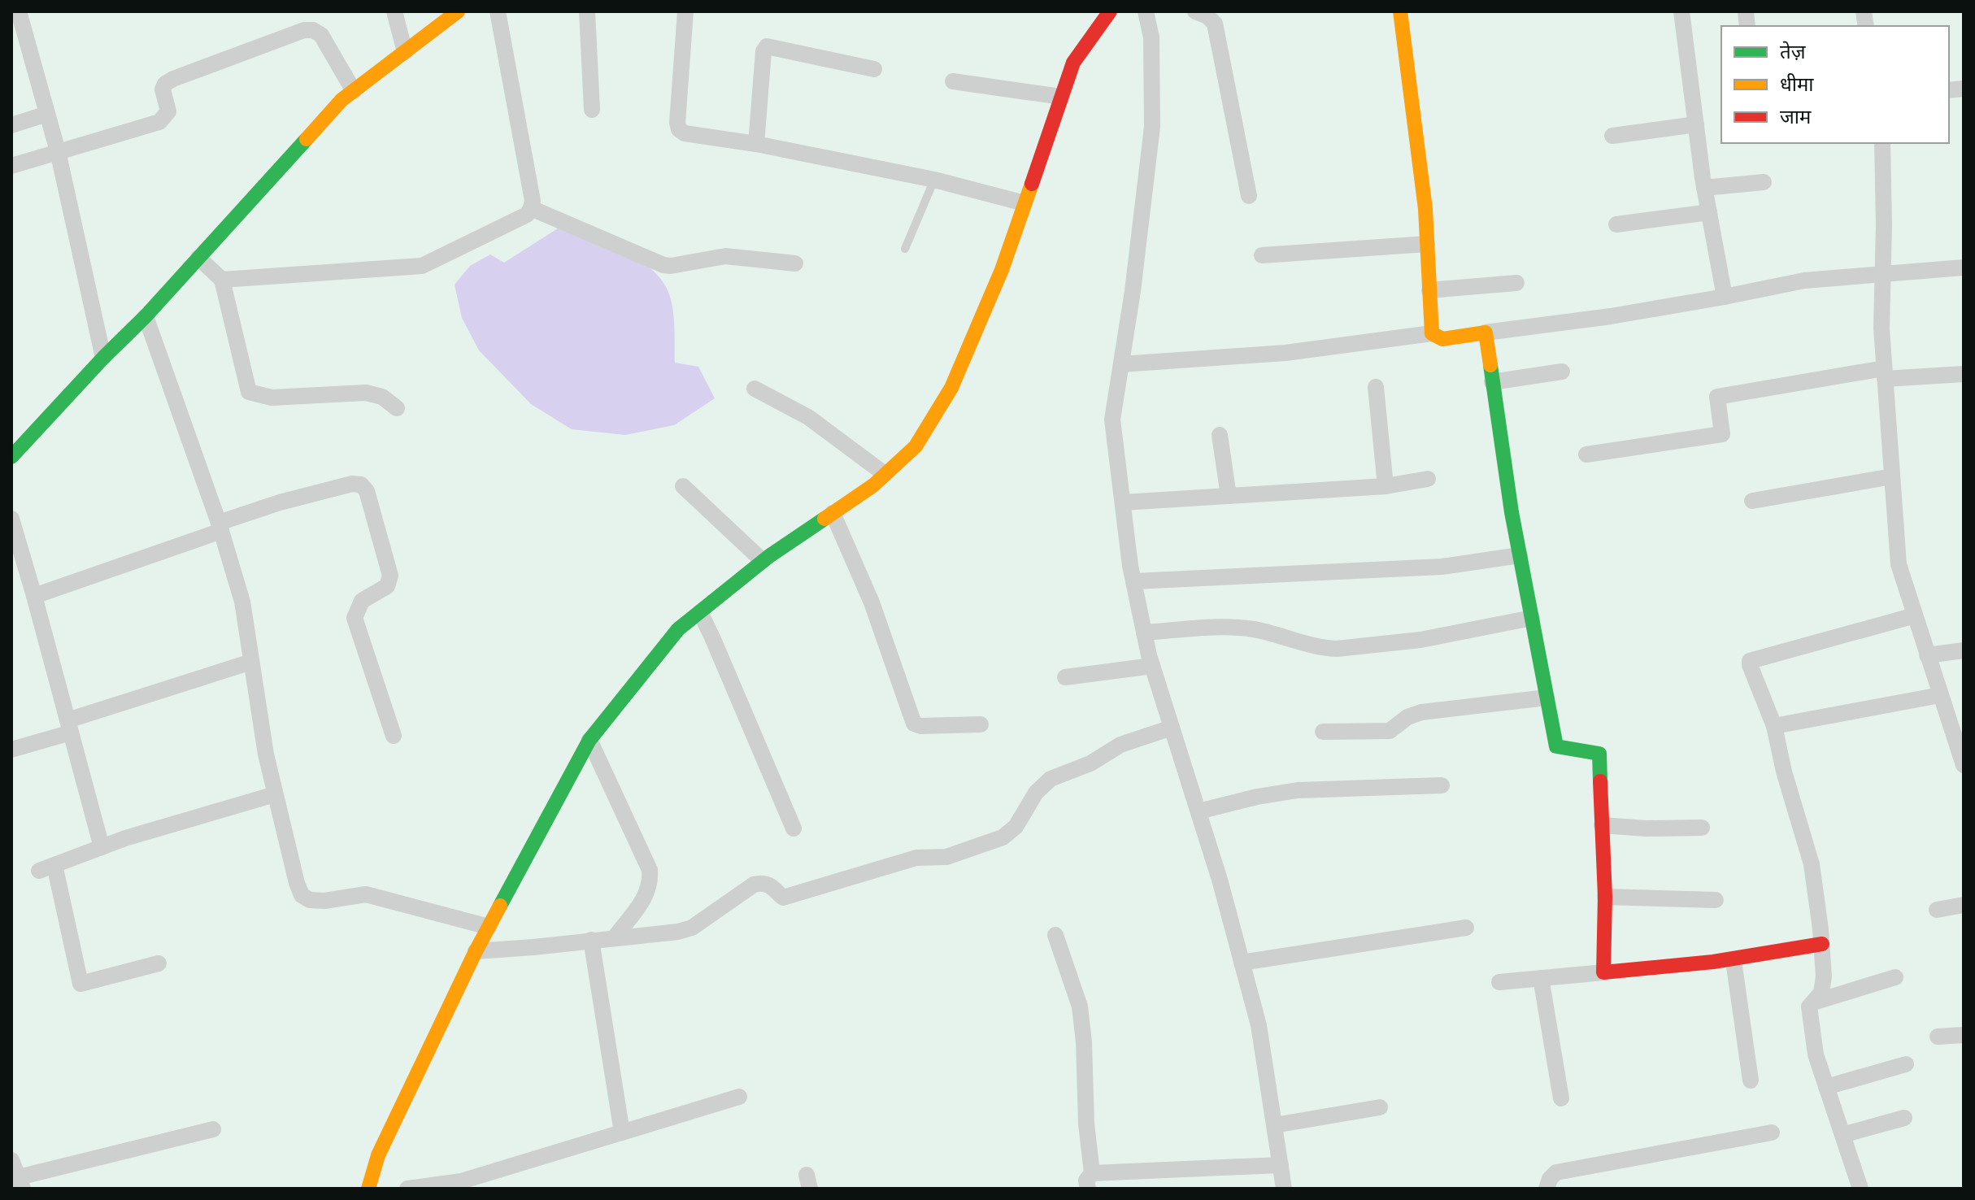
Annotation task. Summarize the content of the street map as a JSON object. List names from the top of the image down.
{
  "legend": ["तेज़", "धीमा", "जाम"]
}
